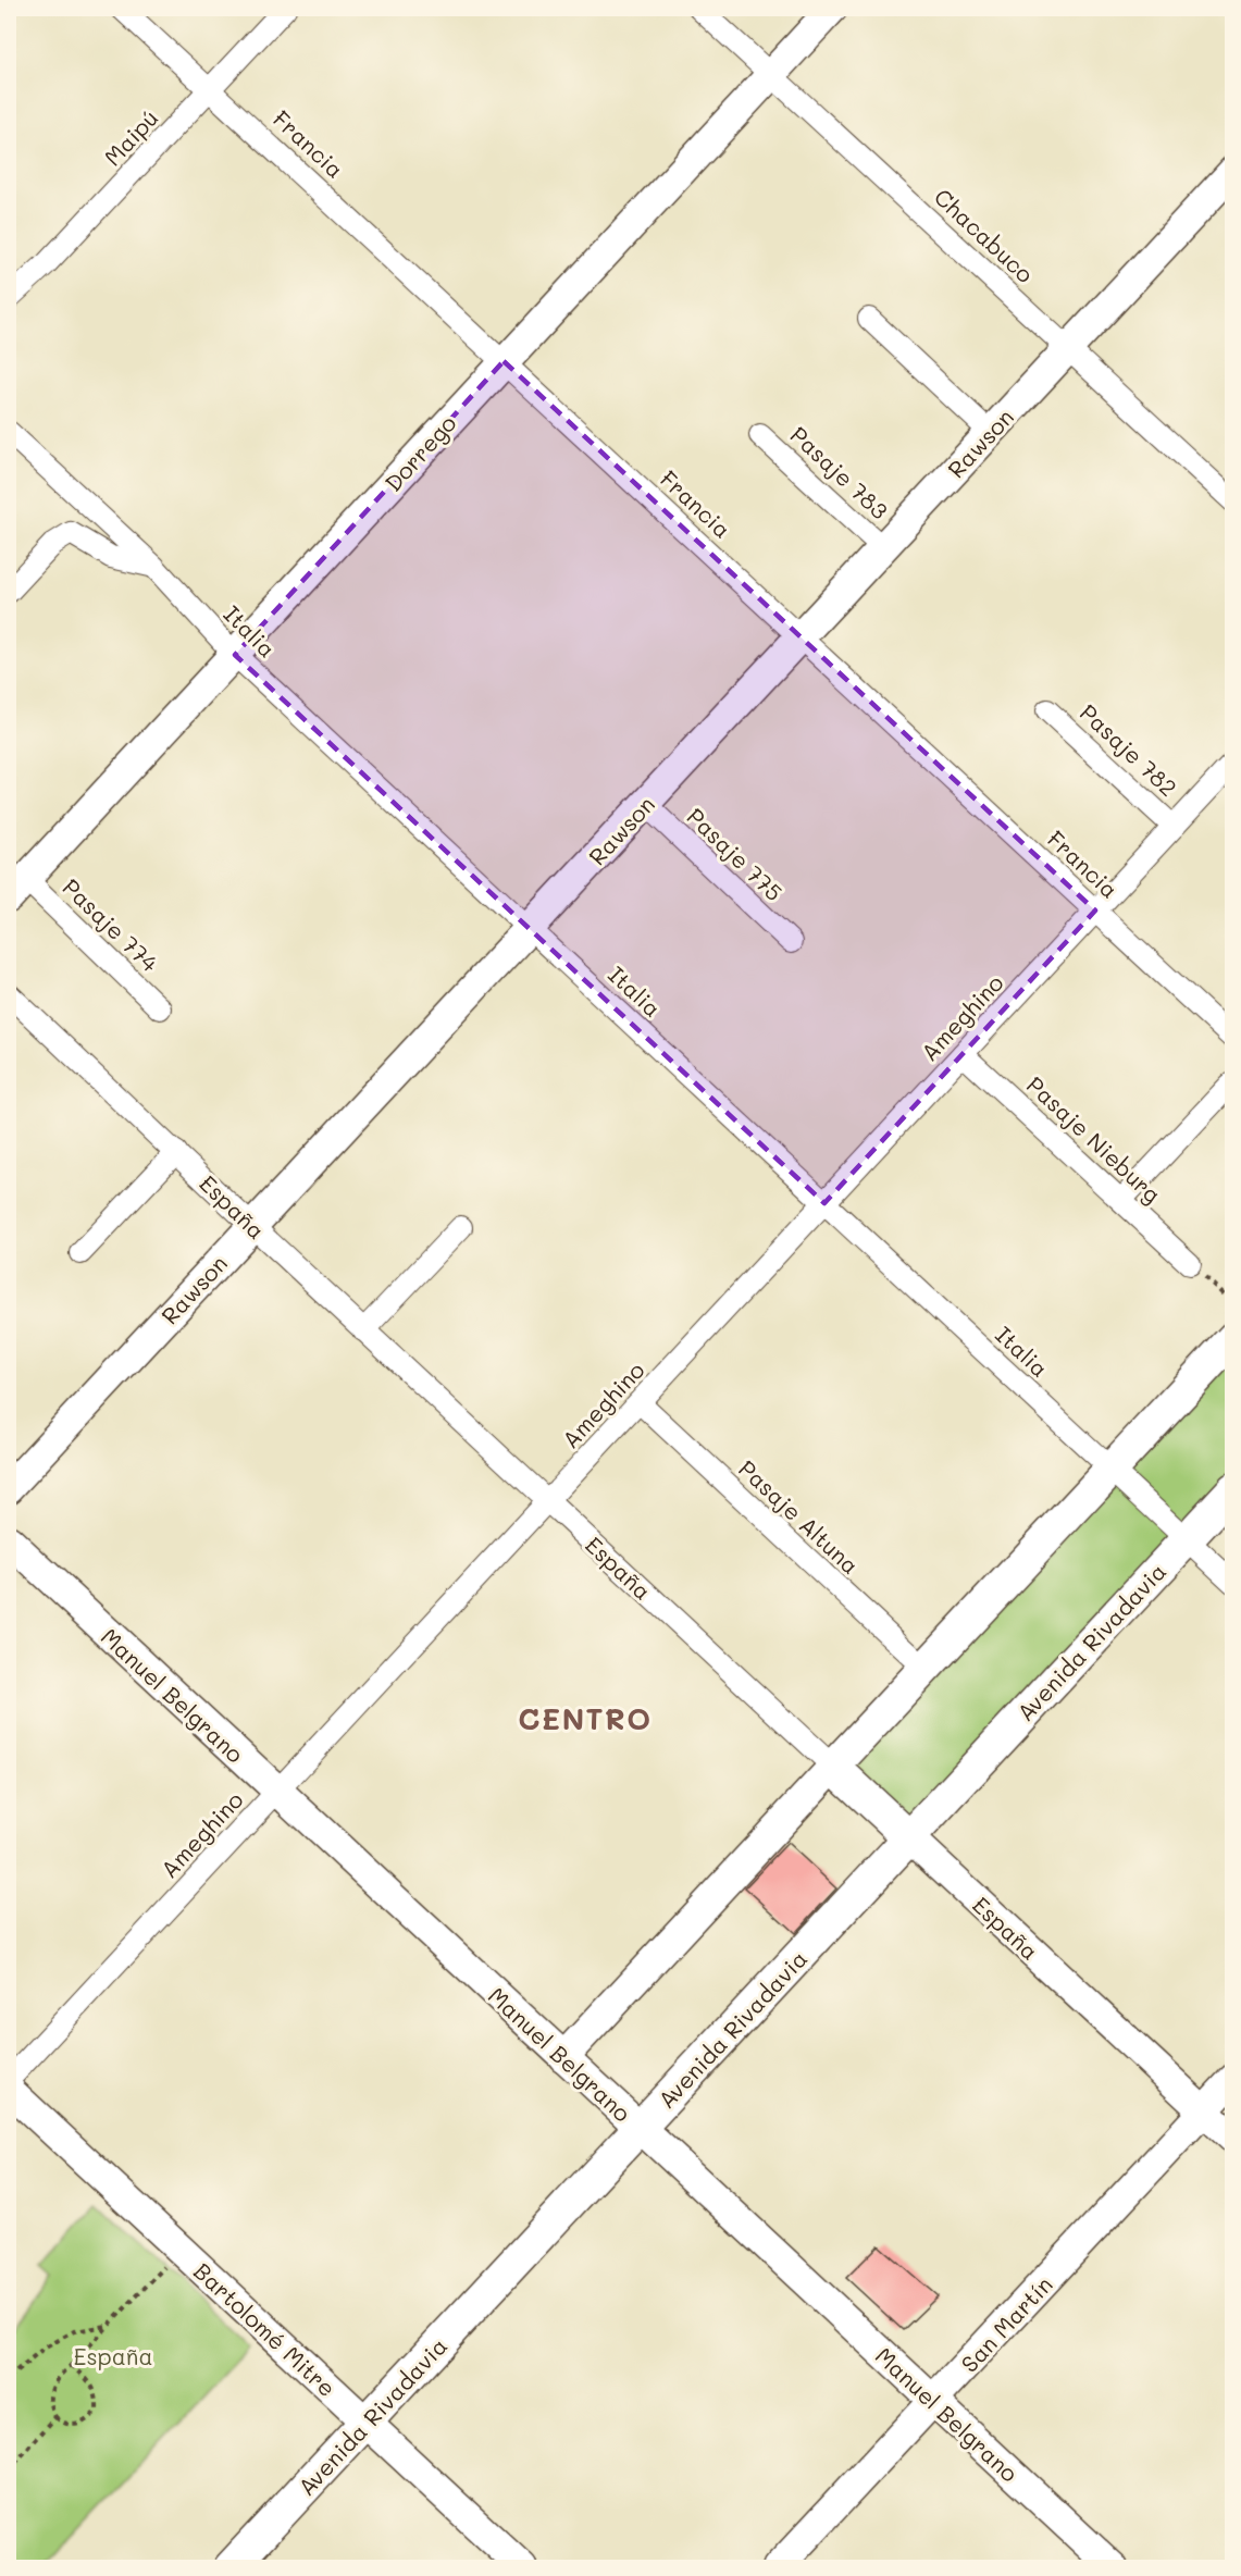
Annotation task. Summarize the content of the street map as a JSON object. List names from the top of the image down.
{
  "streets": {
    "main road": ["España", "Avenida Rivadavia"],
    "street": [
      "Maipú",
      "Francia",
      "Chacabuco",
      "Rawson",
      "Dorrego",
      "Pasaje 783",
      "Italia",
      "Pasaje 782",
      "Pasaje 775",
      "Pasaje 774",
      "Ameghino",
      "Pasaje Nieburg",
      "Pasaje Altuna",
      "Manuel Belgrano",
      "San Martín",
      "Bartolomé Mitre"
    ]
  },
  "crossings": [
    ["Maipú", "Francia"],
    ["Francia", "Rawson"],
    ["Francia", "Dorrego"],
    ["Francia", "Ameghino"],
    ["Chacabuco", "Rawson"],
    ["Chacabuco", "Dorrego"],
    ["Rawson", "Pasaje 783"],
    ["Rawson", "Italia"],
    ["Rawson", "Pasaje 775"],
    ["Rawson", "España"],
    ["Dorrego", "Italia"],
    ["Dorrego", "Pasaje 774"],
    ["Italia", "Ameghino"],
    ["Italia", "Avenida Rivadavia"],
    ["Pasaje 782", "Ameghino"],
    ["Ameghino", "Pasaje Nieburg"],
    ["Ameghino", "España"],
    ["Ameghino", "Pasaje Altuna"],
    ["Ameghino", "Manuel Belgrano"],
    ["España", "Avenida Rivadavia"],
    ["España", "San Martín"],
    ["Avenida Rivadavia", "Manuel Belgrano"],
    ["Avenida Rivadavia", "Bartolomé Mitre"],
    ["Manuel Belgrano", "San Martín"]
  ],
  "districts": ["CENTRO"],
  "parks": ["España"]
}
